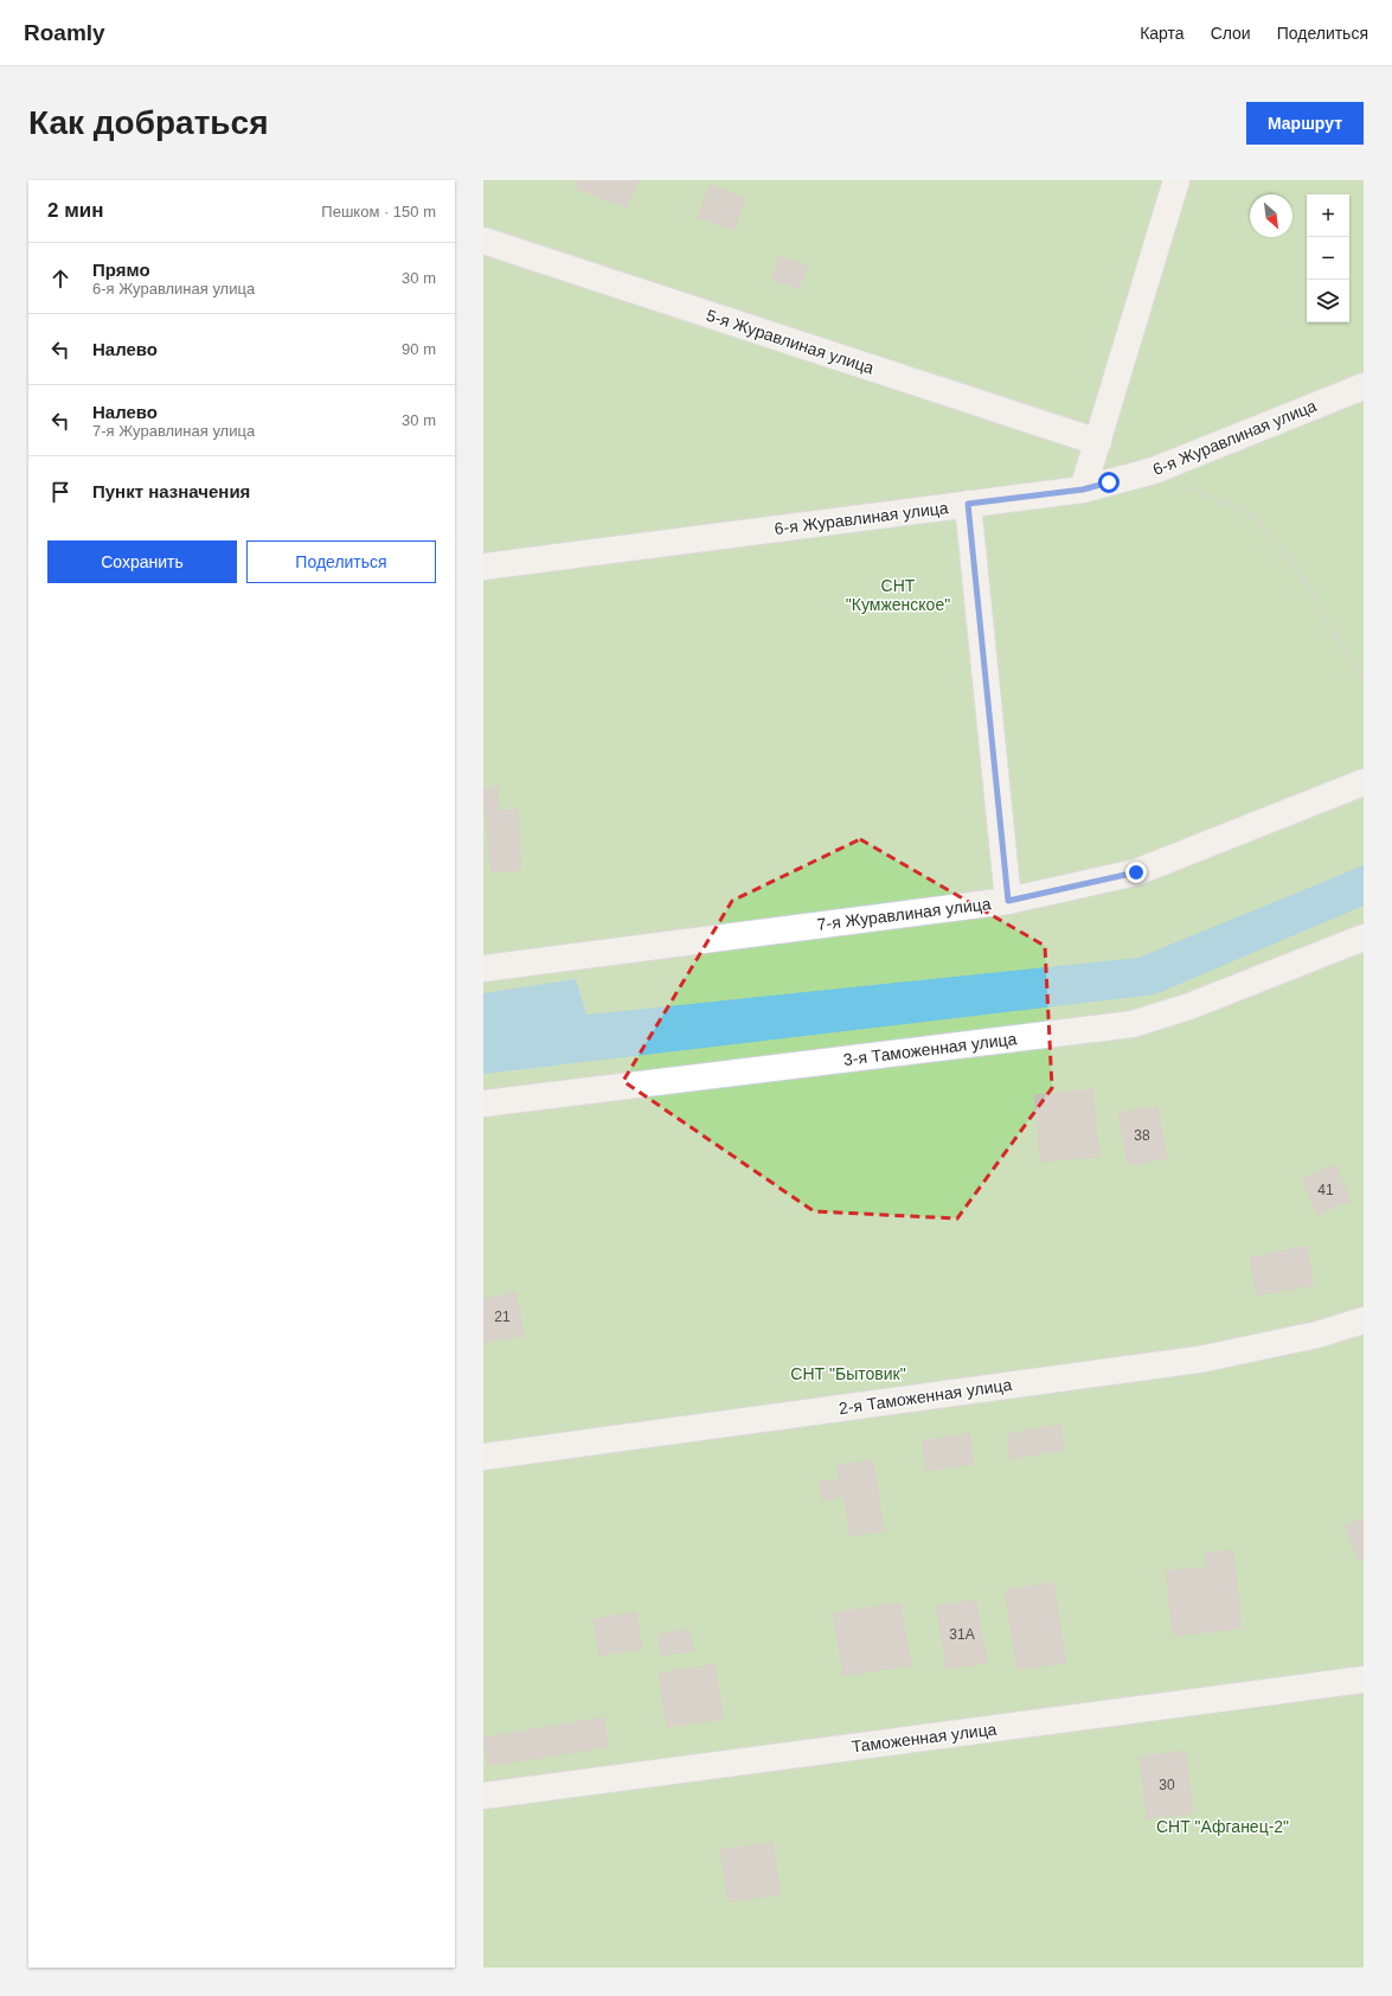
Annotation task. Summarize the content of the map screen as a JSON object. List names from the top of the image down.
{
  "streets": {
    "street": [
      "5-я Журавлиная улица",
      "6-я Журавлиная улица",
      "7-я Журавлиная улица",
      "3-я Таможенная улица",
      "2-я Таможенная улица",
      "Таможенная улица"
    ]
  },
  "parks": ["СНТ \"Кумженское\"", "СНТ \"Бытовик\"", "СНТ \"Афганец-2\""],
  "house_numbers": [
    "38",
    "41",
    "21",
    "31А",
    "30"
  ],
  "north": "bottom right",
  "page": {
    "header": "Roamly",
    "nav": ["Карта", "Слои", "Поделиться"],
    "buttons": [
      "Маршрут",
      ["Сохранить", "Поделиться"]
    ],
    "title": "Как добраться",
    "heading": ["2 мин", "Пешком · 150 m"],
    "map_buttons": ["+", "−"],
    "list": [
      ["Прямо", "6-я Журавлиная улица", "30 m"],
      ["Налево", "90 m"],
      ["Налево", "7-я Журавлиная улица", "30 m"],
      "Пункт назначения"
    ]
  }
}
